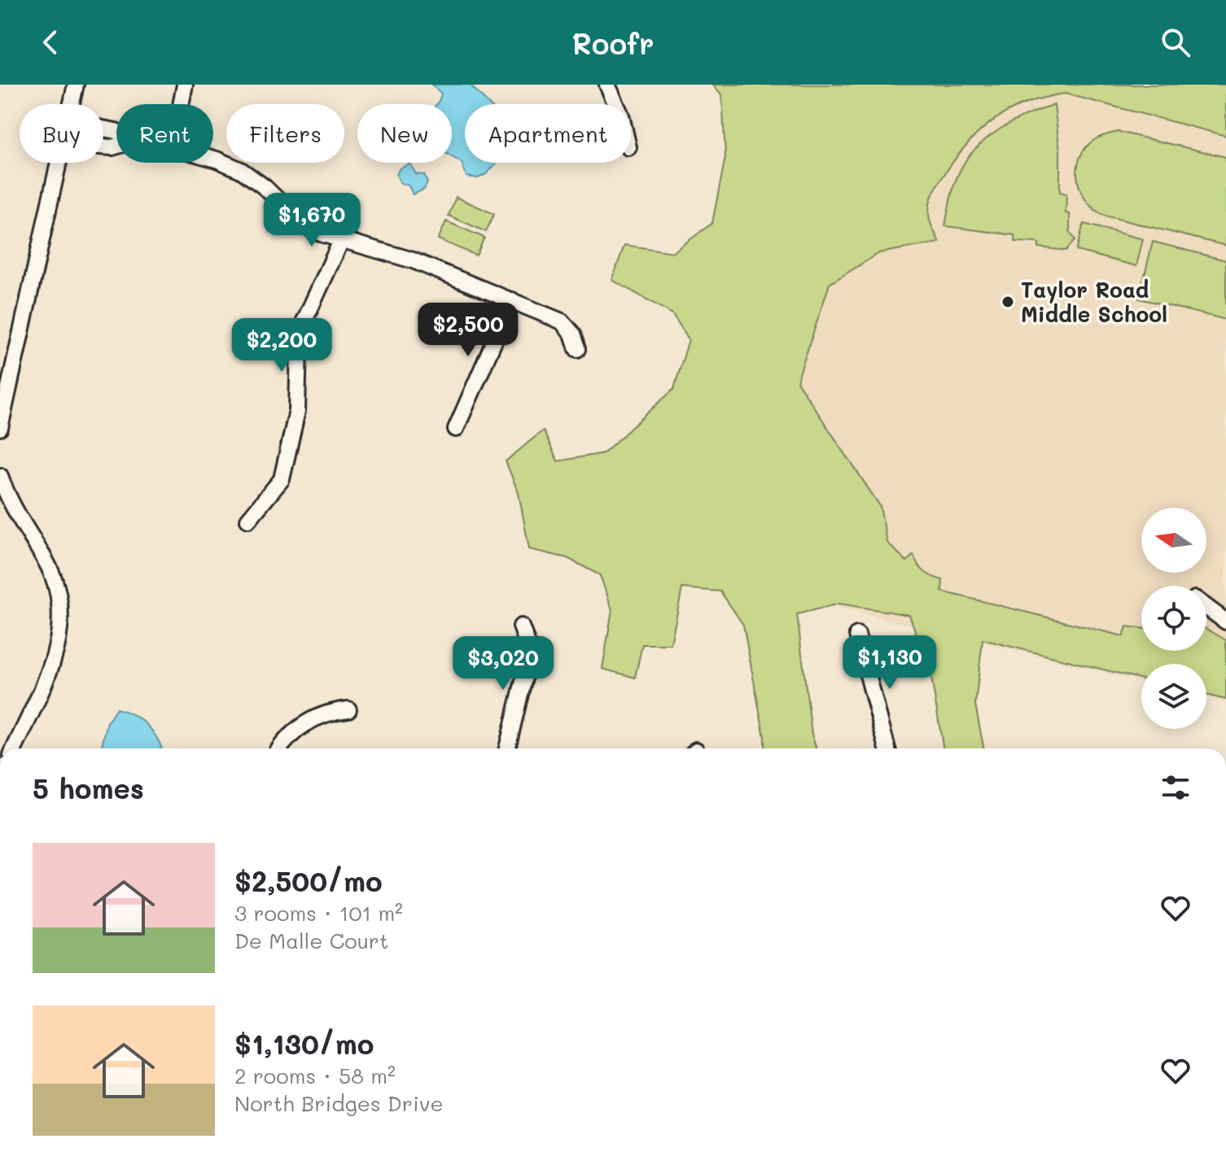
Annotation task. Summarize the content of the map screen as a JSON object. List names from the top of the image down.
{
  "places": ["Taylor Road Middle School"],
  "north": "left",
  "page": {
    "header": "Roofr",
    "chip": [
      "Buy",
      "Rent",
      "Filters",
      "New",
      "Apartment"
    ],
    "price": [
      "$1,670",
      "$2,500",
      "$2,200",
      "$1,130",
      "$3,020"
    ],
    "heading": "5 homes",
    "list": [
      {
        "name": "$2,500/mo",
        "note": "3 rooms · 101 m² · De Malle Court"
      },
      {
        "name": "$1,130/mo",
        "note": "2 rooms · 58 m² · North Bridges Drive"
      }
    ]
  }
}
